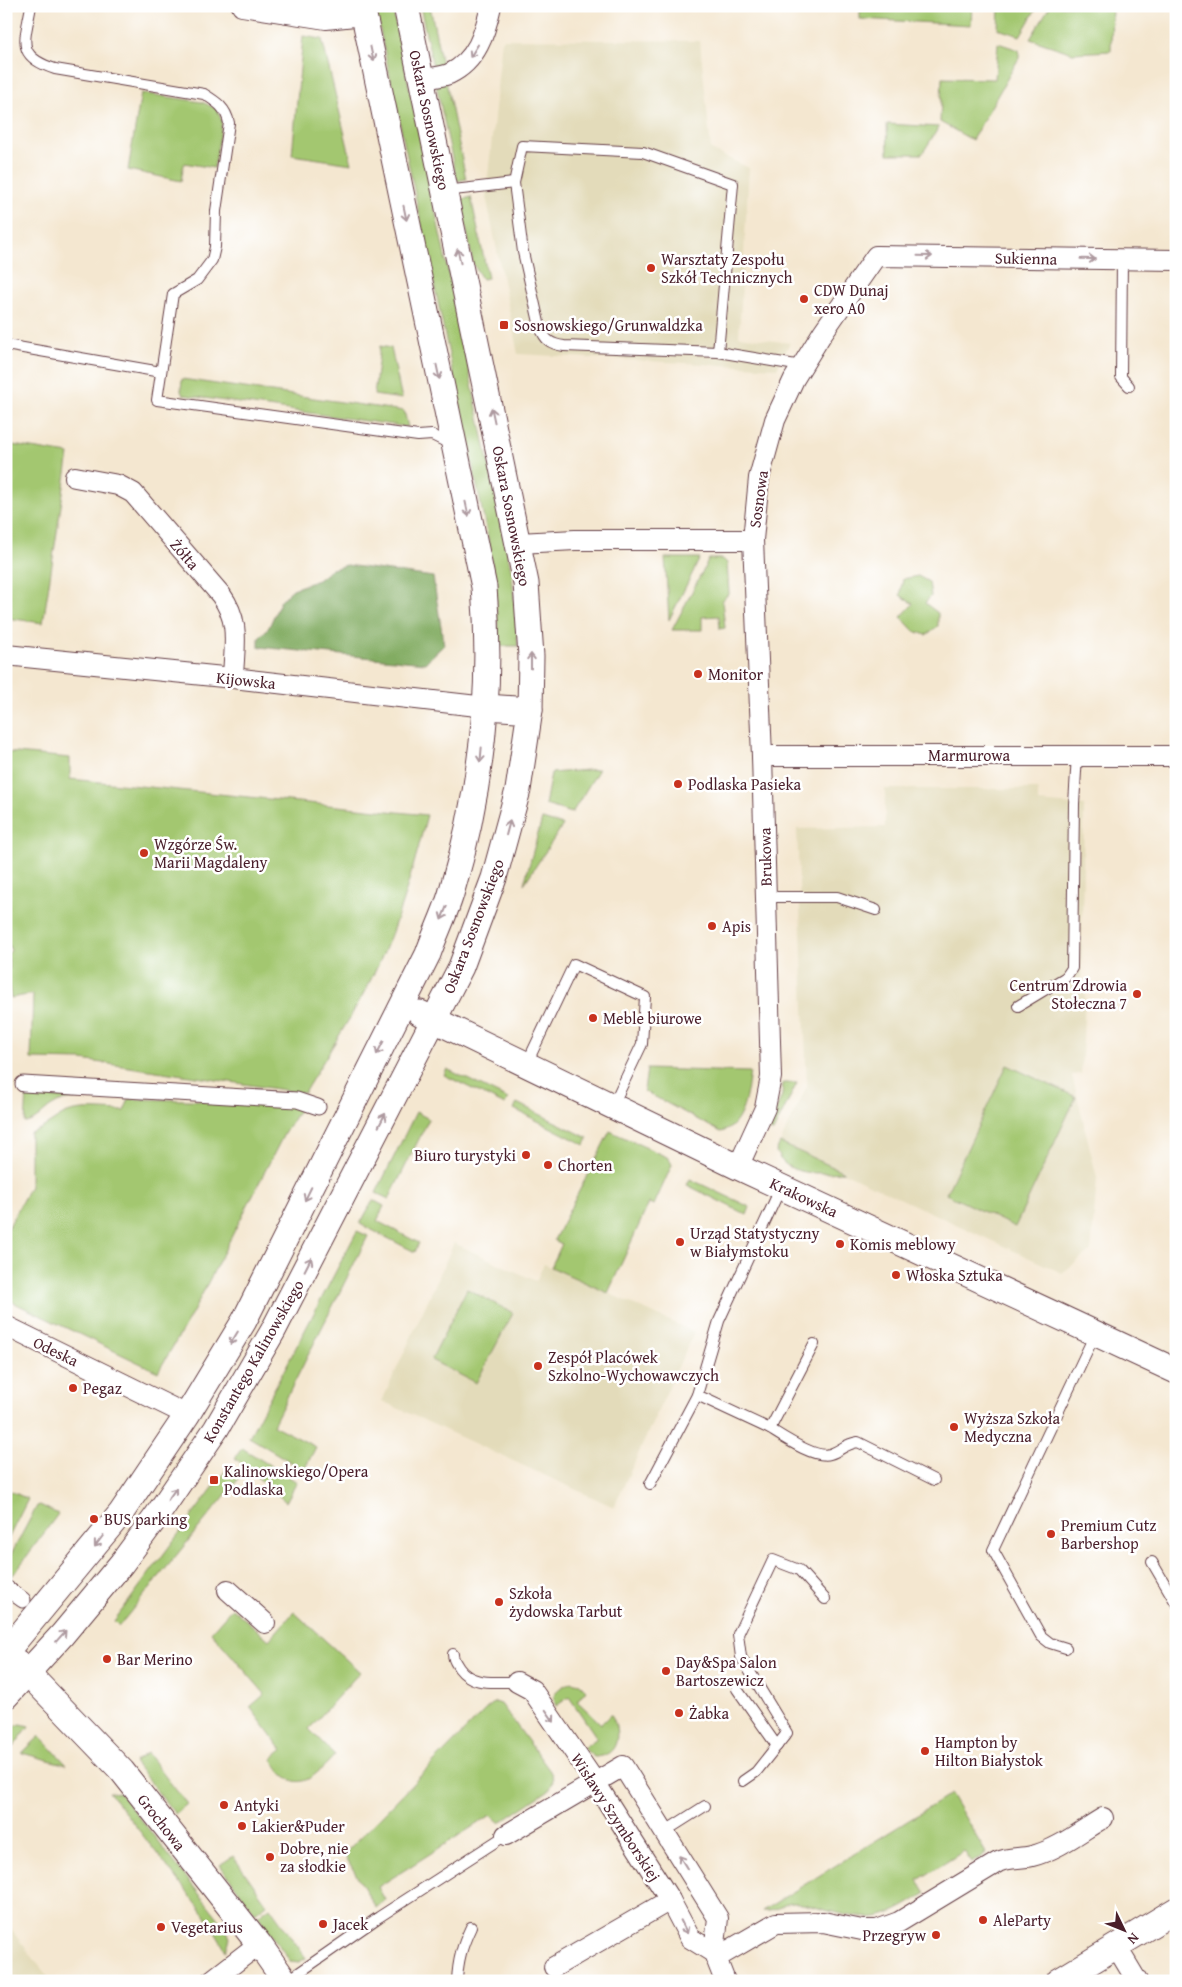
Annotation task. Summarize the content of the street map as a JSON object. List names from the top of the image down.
{
  "streets": {
    "street": [
      "Oskara Sosnowskiego",
      "Sukienna",
      "Sosnowa",
      "Żółta",
      "Kijowska",
      "Marmurowa",
      "Brukowa",
      "Krakowska",
      "Odeska",
      "Konstantego Kalinowskiego",
      "Wisławy Szymborskiej",
      "Grochowa"
    ]
  },
  "crossings": [
    ["Oskara Sosnowskiego", "Sosnowa"],
    ["Oskara Sosnowskiego", "Kijowska"],
    ["Oskara Sosnowskiego", "Krakowska"],
    ["Oskara Sosnowskiego", "Konstantego Kalinowskiego"],
    ["Sukienna", "Sosnowa"],
    ["Sosnowa", "Brukowa"],
    ["Żółta", "Kijowska"],
    ["Marmurowa", "Brukowa"],
    ["Brukowa", "Krakowska"],
    ["Krakowska", "Konstantego Kalinowskiego"],
    ["Odeska", "Konstantego Kalinowskiego"],
    ["Konstantego Kalinowskiego", "Grochowa"]
  ],
  "one_way": ["Sukienna"],
  "places": {
    "other": [
      "Warsztaty Zespołu Szkół Technicznych",
      "CDW Dunaj xero A0",
      "Monitor",
      "Podlaska Pasieka",
      "Wzgórze Św. Marii Magdaleny",
      "Apis",
      "Centrum Zdrowia Stołeczna 7",
      "Meble biurowe",
      "Biuro turystyki",
      "Chorten",
      "Urząd Statystyczny w Białymstoku",
      "Komis meblowy",
      "Włoska Sztuka",
      "Zespół Placówek Szkolno-Wychowawczych",
      "Pegaz",
      "Wyższa Szkoła Medyczna",
      "BUS parking",
      "Premium Cutz Barbershop",
      "Szkoła żydowska Tarbut",
      "Bar Merino",
      "Day&Spa Salon Bartoszewicz",
      "Żabka",
      "Hampton by Hilton Białystok",
      "Antyki",
      "Lakier&Puder",
      "Dobre, nie za słodkie",
      "AleParty",
      "Jacek",
      "Vegetarius",
      "Przegryw"
    ],
    "transit": ["Sosnowskiego/Grunwaldzka", "Kalinowskiego/Opera Podlaska"]
  },
  "north": "bottom right"
}
